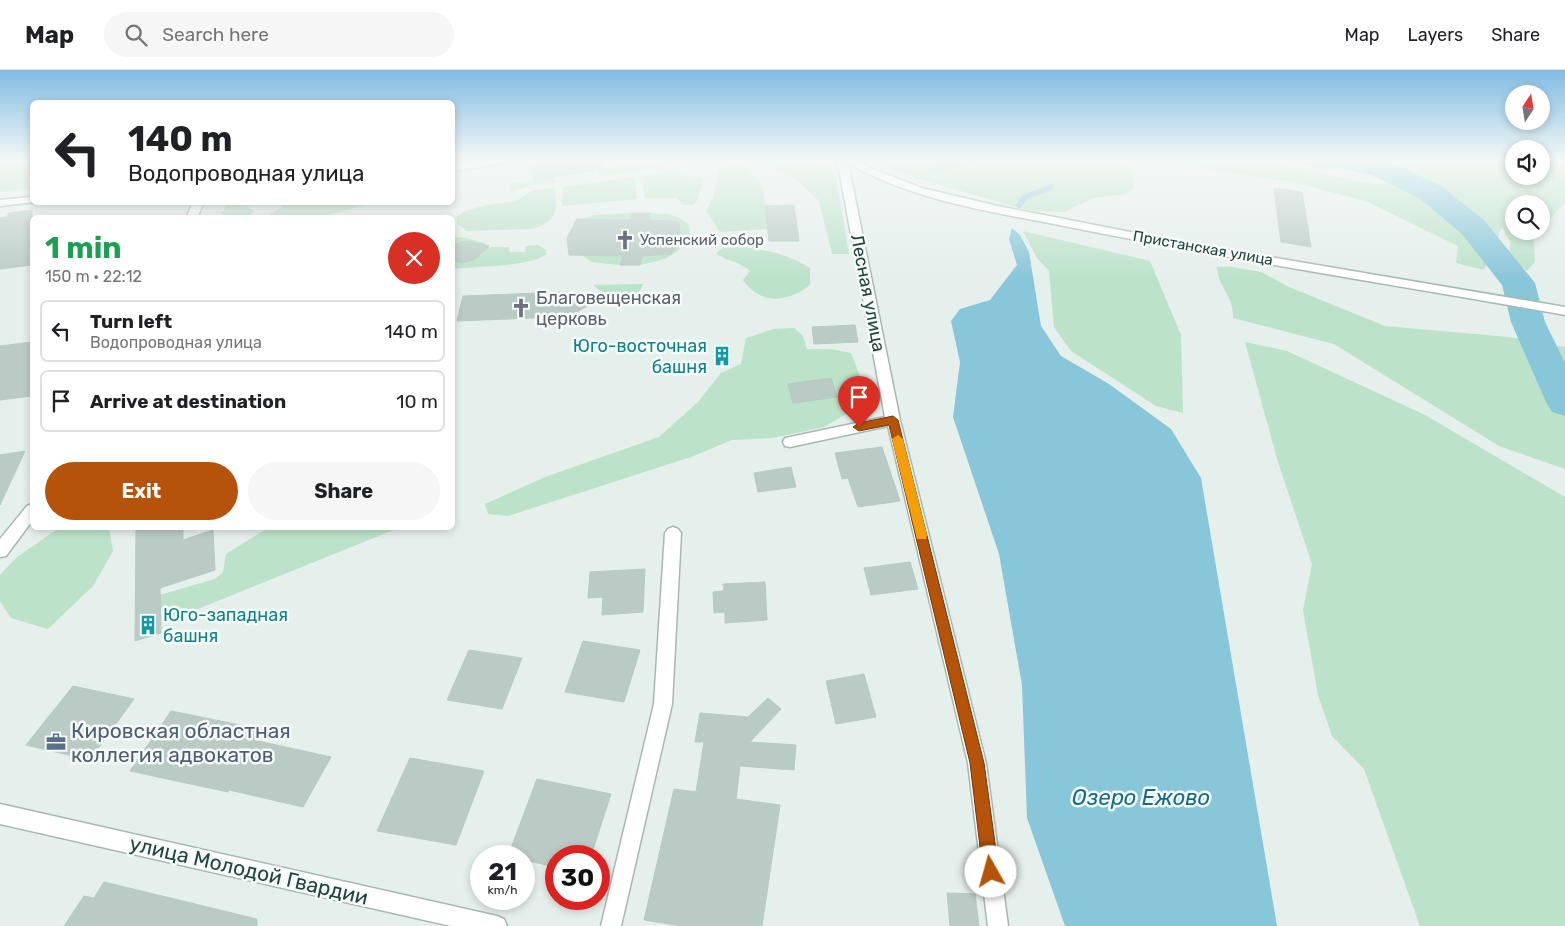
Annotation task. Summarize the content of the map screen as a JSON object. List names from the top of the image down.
{
  "streets": {
    "street": ["Пристанская улица", "Лесная улица", "улица Молодой Гвардии"]
  },
  "water": ["Озеро Ежово"],
  "places": {
    "church": ["Успенский собор", "Благовещенская церковь"],
    "building": ["Юго-восточная башня", "Юго-западная башня"],
    "office": ["Кировская областная коллегия адвокатов"]
  },
  "north": "top",
  "page": {
    "header": "Map",
    "search": "Search here",
    "nav": ["Map", "Layers", "Share"],
    "turn": ["140 m", "Водопроводная улица"],
    "heading": ["1 min", "150 m · 22:12"],
    "list": [
      {
        "name": "Turn left",
        "note": "Водопроводная улица",
        "value": "140 m"
      },
      {
        "name": "Arrive at destination",
        "value": "10 m"
      }
    ],
    "buttons": ["Exit", "Share"],
    "speed": "21 km/h",
    "limit": "30"
  }
}
